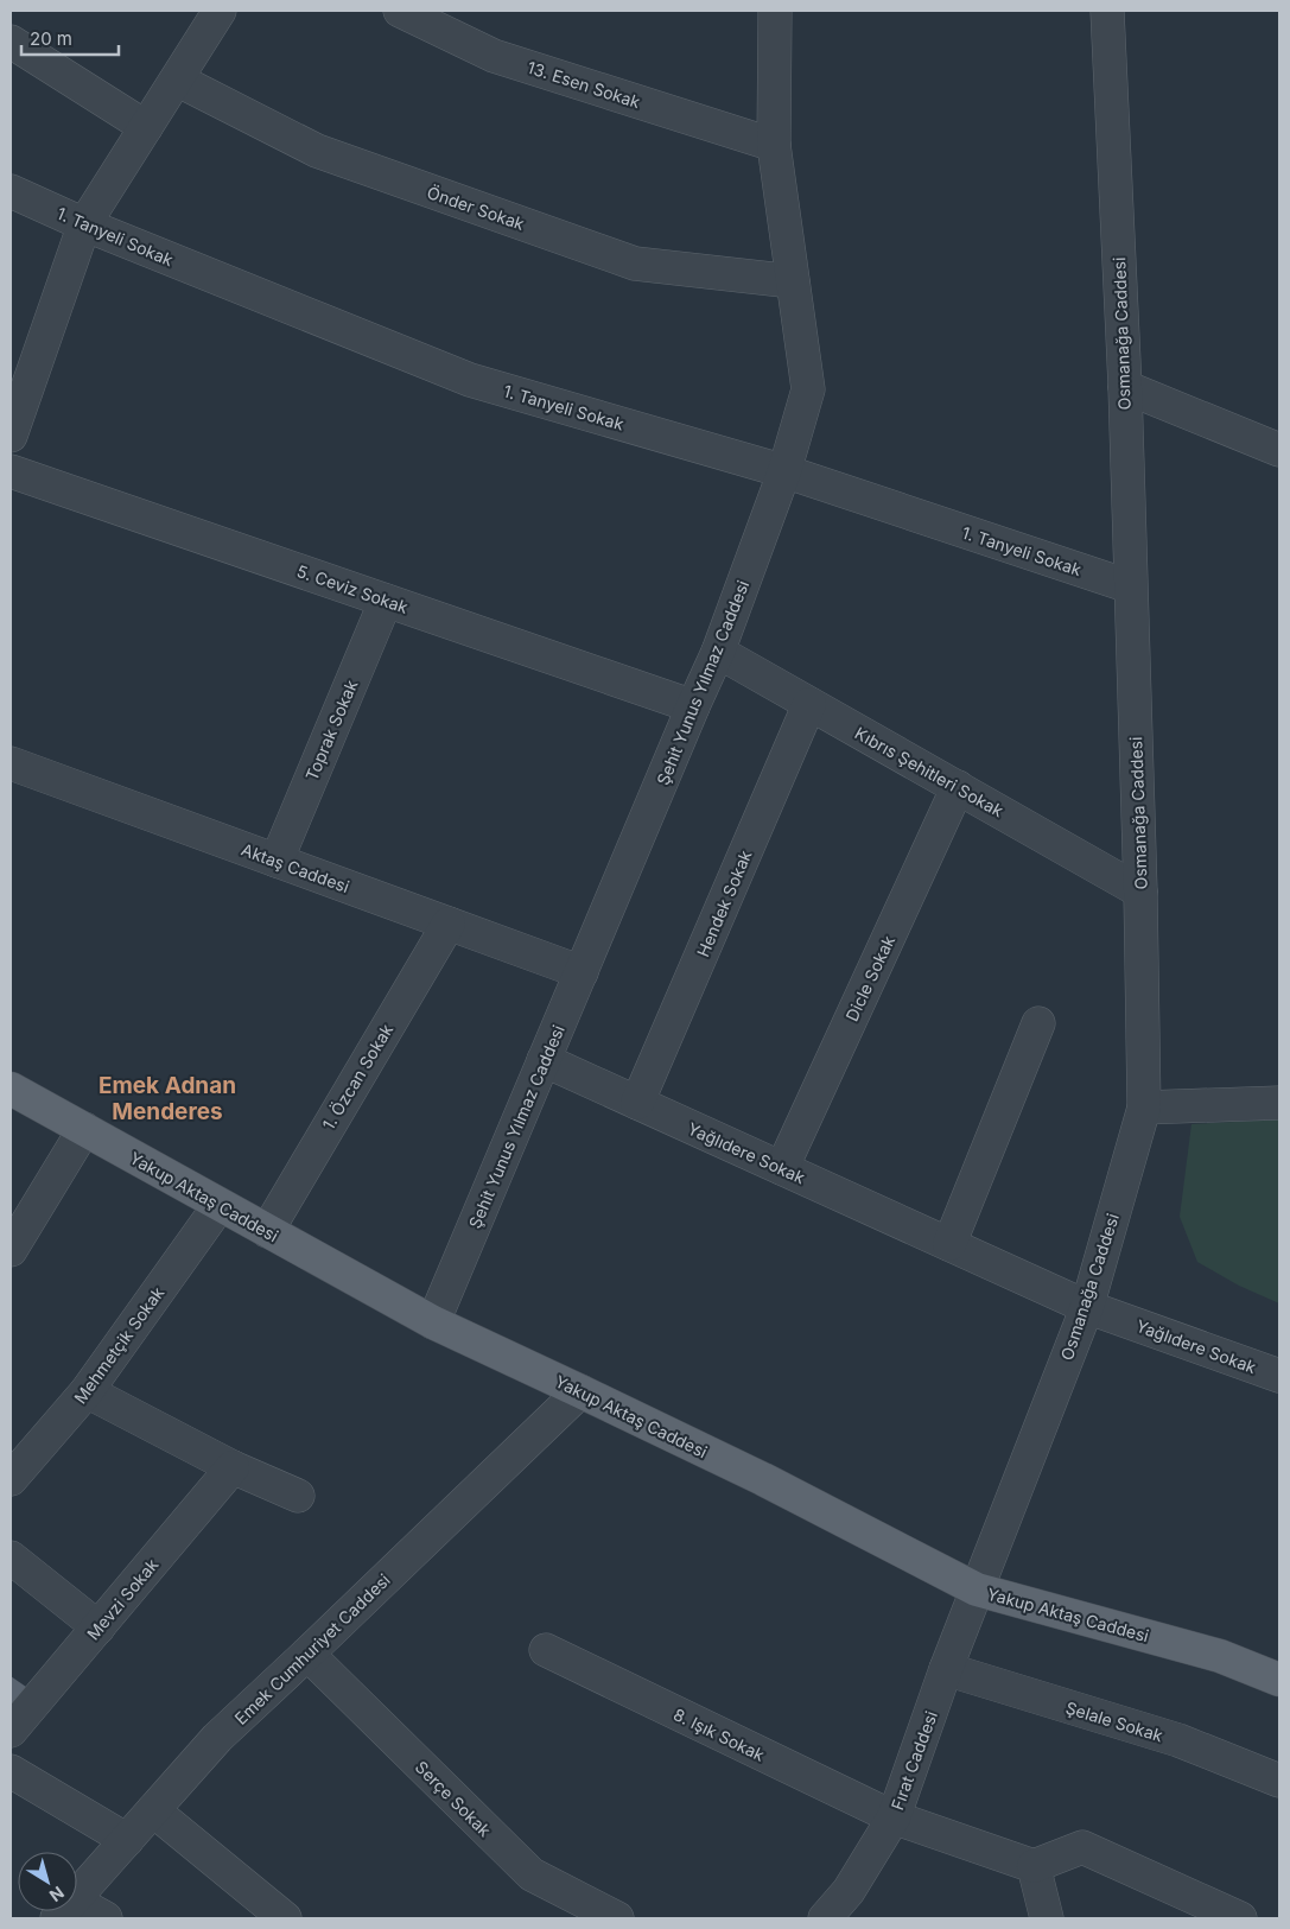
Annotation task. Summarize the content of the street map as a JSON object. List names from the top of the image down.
{
  "streets": {
    "main road": ["Yakup Aktaş Caddesi"],
    "street": [
      "13. Esen Sokak",
      "Önder Sokak",
      "1. Tanyeli Sokak",
      "Osmanağa Caddesi",
      "5. Ceviz Sokak",
      "Şehit Yunus Yılmaz Caddesi",
      "Toprak Sokak",
      "Kıbrıs Şehitleri Sokak",
      "Aktaş Caddesi",
      "Hendek Sokak",
      "Dicle Sokak",
      "1. Özcan Sokak",
      "Yağlıdere Sokak",
      "Mehmetçik Sokak",
      "Mevzi Sokak",
      "Emek Cumhuriyet Caddesi",
      "Şelale Sokak",
      "8. Işık Sokak",
      "Fırat Caddesi",
      "Serçe Sokak"
    ]
  },
  "crossings": [
    ["13. Esen Sokak", "Şehit Yunus Yılmaz Caddesi"],
    ["Önder Sokak", "Şehit Yunus Yılmaz Caddesi"],
    ["1. Tanyeli Sokak", "Osmanağa Caddesi"],
    ["1. Tanyeli Sokak", "Şehit Yunus Yılmaz Caddesi"],
    ["Osmanağa Caddesi", "Kıbrıs Şehitleri Sokak"],
    ["Osmanağa Caddesi", "Yağlıdere Sokak"],
    ["Osmanağa Caddesi", "Yakup Aktaş Caddesi"],
    ["Osmanağa Caddesi", "Fırat Caddesi"],
    ["5. Ceviz Sokak", "Şehit Yunus Yılmaz Caddesi"],
    ["5. Ceviz Sokak", "Toprak Sokak"],
    ["Şehit Yunus Yılmaz Caddesi", "Kıbrıs Şehitleri Sokak"],
    ["Şehit Yunus Yılmaz Caddesi", "Aktaş Caddesi"],
    ["Şehit Yunus Yılmaz Caddesi", "Yağlıdere Sokak"],
    ["Şehit Yunus Yılmaz Caddesi", "Yakup Aktaş Caddesi"],
    ["Toprak Sokak", "Aktaş Caddesi"],
    ["Kıbrıs Şehitleri Sokak", "Hendek Sokak"],
    ["Kıbrıs Şehitleri Sokak", "Dicle Sokak"],
    ["Aktaş Caddesi", "1. Özcan Sokak"],
    ["Hendek Sokak", "Yağlıdere Sokak"],
    ["Dicle Sokak", "Yağlıdere Sokak"],
    ["1. Özcan Sokak", "Yakup Aktaş Caddesi"],
    ["Yakup Aktaş Caddesi", "Mehmetçik Sokak"],
    ["Yakup Aktaş Caddesi", "Emek Cumhuriyet Caddesi"],
    ["Yakup Aktaş Caddesi", "Fırat Caddesi"],
    ["Emek Cumhuriyet Caddesi", "Serçe Sokak"],
    ["Şelale Sokak", "Fırat Caddesi"],
    ["8. Işık Sokak", "Fırat Caddesi"]
  ],
  "districts": ["Emek Adnan Menderes"],
  "scale_bar": "20 m",
  "north": "bottom right"
}
